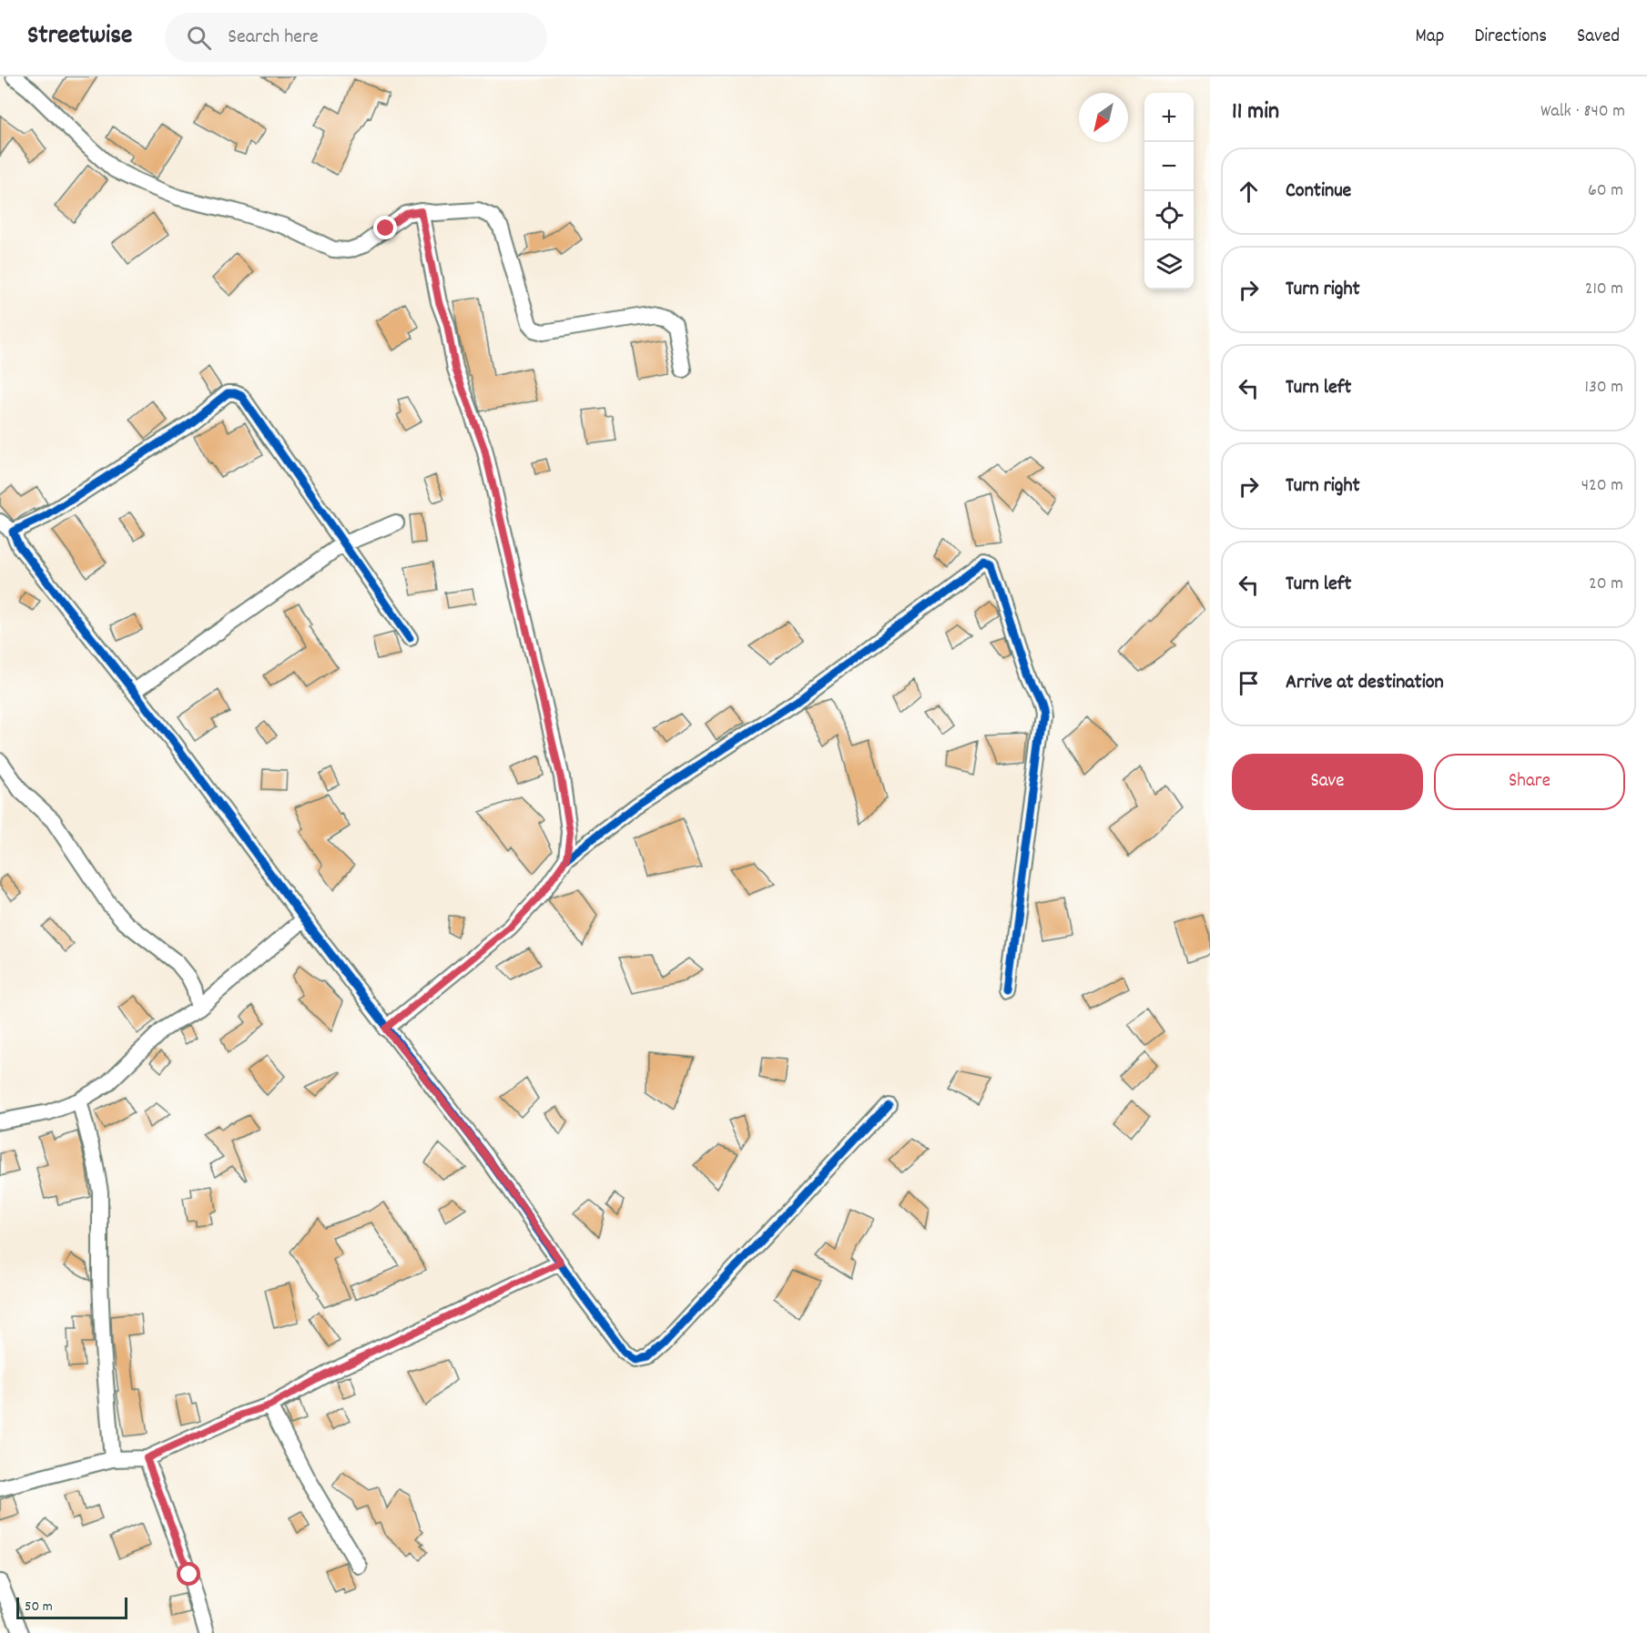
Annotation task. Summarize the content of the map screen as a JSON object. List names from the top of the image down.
{
  "scale_bar": "50 m",
  "north": "bottom left",
  "page": {
    "header": "Streetwise",
    "search": "Search here",
    "nav": ["Map", "Directions", "Saved"],
    "heading": ["11 min", "Walk · 840 m"],
    "map_buttons": ["+", "−"],
    "list": [
      ["Continue", "60 m"],
      ["Turn right", "210 m"],
      ["Turn left", "130 m"],
      ["Turn right", "420 m"],
      ["Turn left", "20 m"],
      "Arrive at destination"
    ],
    "buttons": ["Save", "Share"],
    "scale": "50 m"
  }
}
